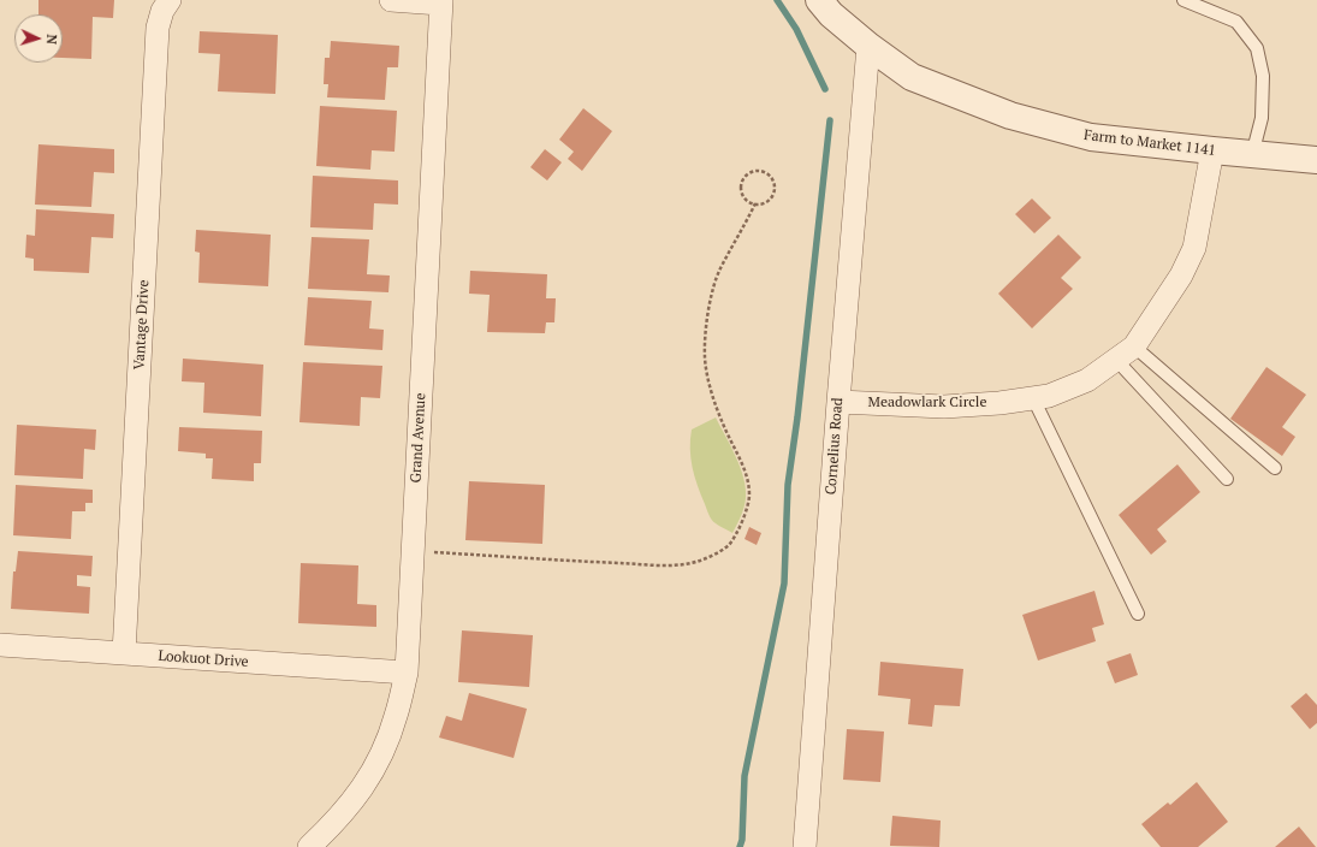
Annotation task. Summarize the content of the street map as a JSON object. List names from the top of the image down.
{
  "streets": {
    "street": [
      "Farm to Market 1141",
      "Vantage Drive",
      "Meadowlark Circle",
      "Grand Avenue",
      "Cornelius Road",
      "Lookuot Drive"
    ]
  },
  "crossings": [
    ["Farm to Market 1141", "Meadowlark Circle"],
    ["Farm to Market 1141", "Cornelius Road"],
    ["Vantage Drive", "Lookuot Drive"],
    ["Meadowlark Circle", "Cornelius Road"],
    ["Grand Avenue", "Lookuot Drive"]
  ],
  "north": "right"
}
